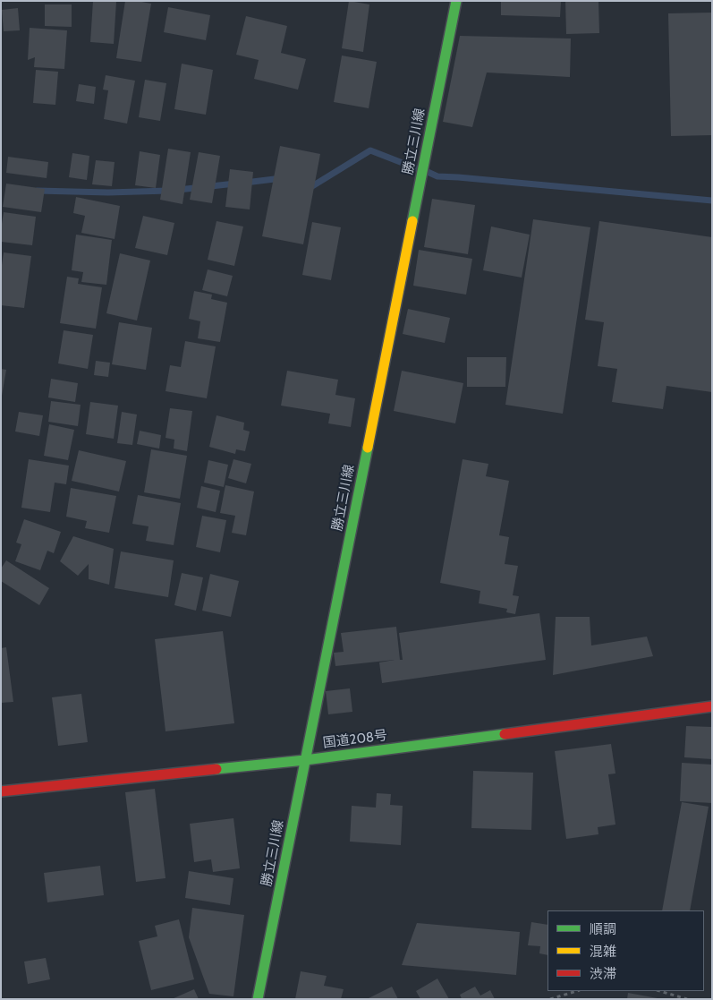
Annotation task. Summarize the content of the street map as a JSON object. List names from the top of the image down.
{
  "streets": {
    "main road": ["勝立三川線", "国道208号"]
  },
  "crossings": [
    ["勝立三川線", "国道208号"]
  ],
  "legend": ["順調", "混雑", "渋滞"]
}
